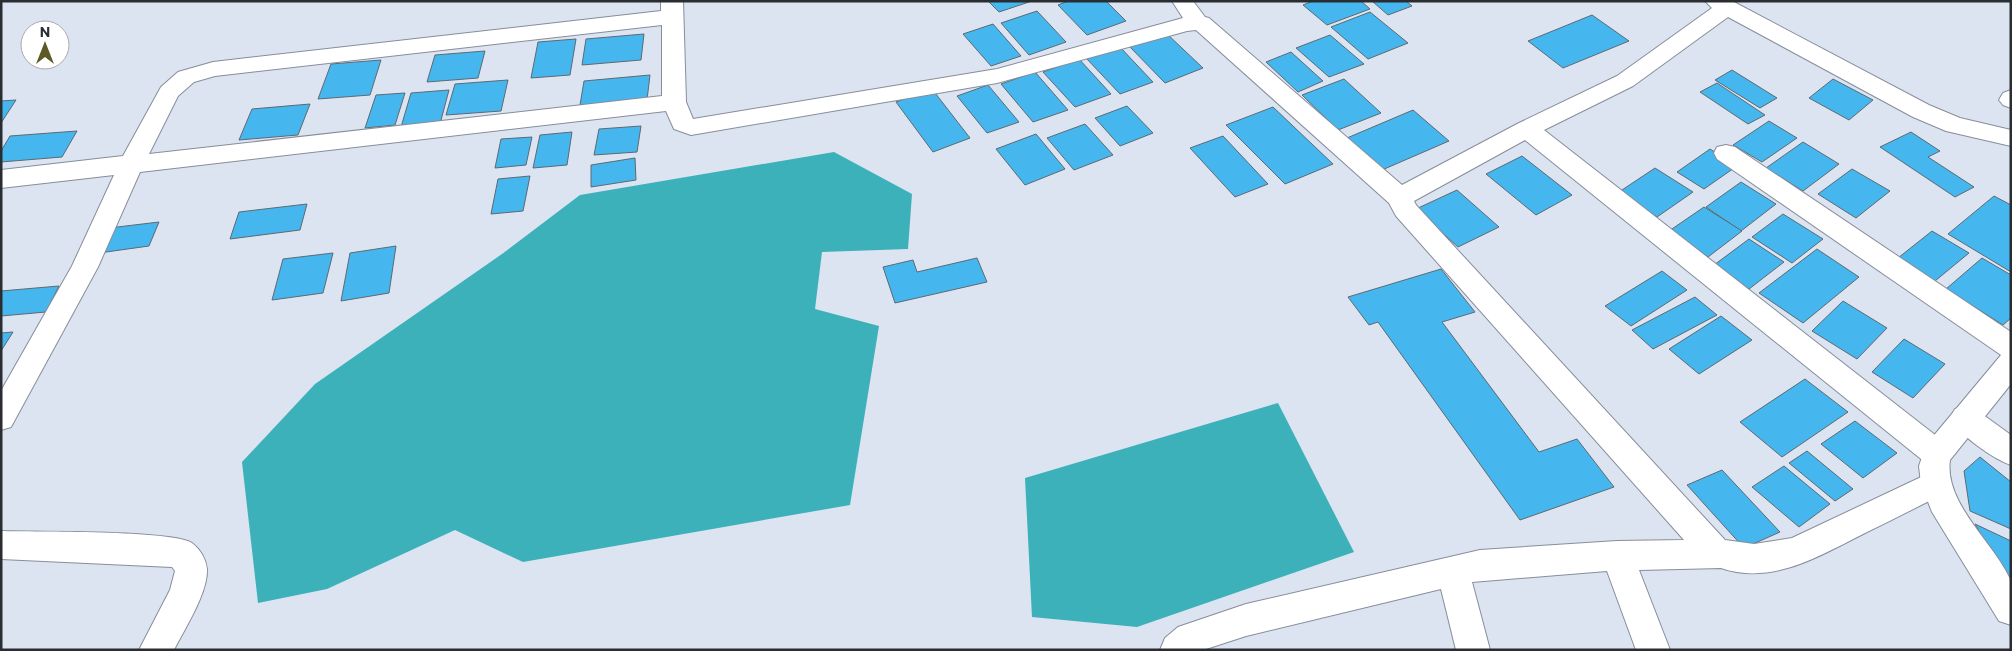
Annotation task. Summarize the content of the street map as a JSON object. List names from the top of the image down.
{
  "north": "top"
}
